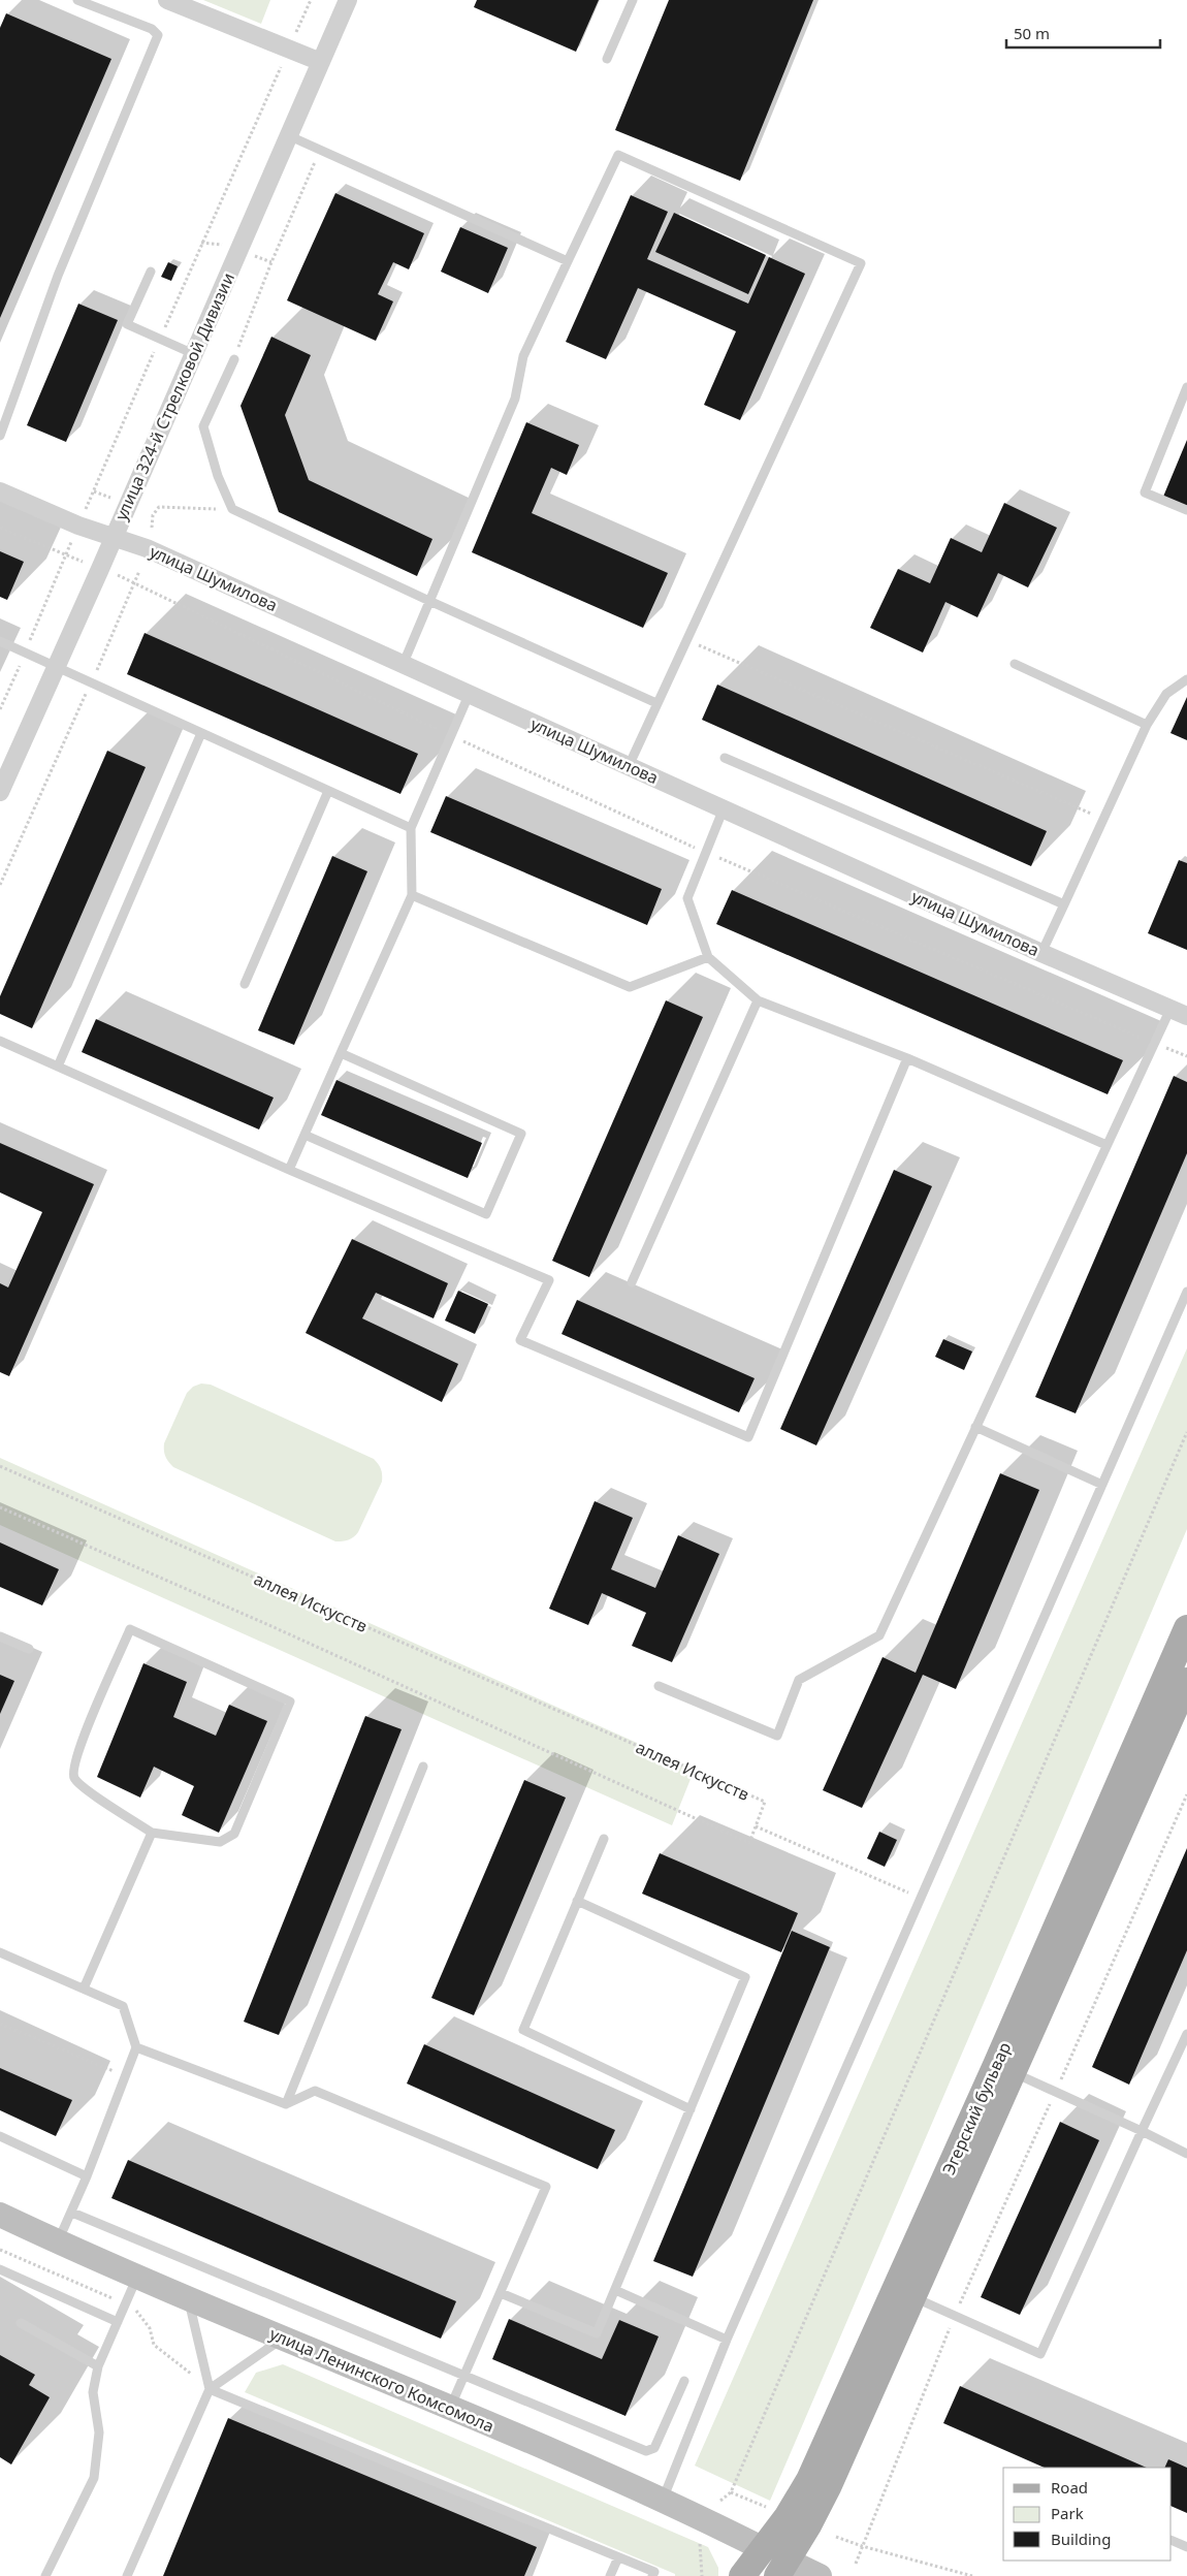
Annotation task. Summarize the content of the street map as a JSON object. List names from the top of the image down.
{
  "streets": {
    "main road": ["Эгерский бульвар", "улица Ленинского Комсомола"],
    "street": ["улица 324-й Стрелковой Дивизии", "улица Шумилова"],
    "path": ["аллея Искусств"]
  },
  "crossings": [
    ["улица 324-й Стрелковой Дивизии", "улица Шумилова"],
    ["Эгерский бульвар", "улица Ленинского Комсомола"]
  ],
  "legend": ["Road", "Park", "Building"],
  "scale_bar": "50 m"
}
